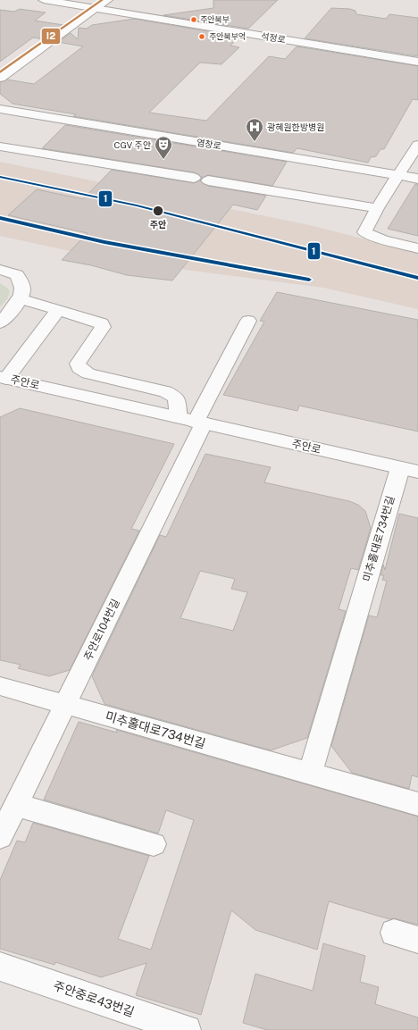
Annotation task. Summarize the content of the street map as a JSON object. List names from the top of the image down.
{
  "streets": {
    "main road": [
      "석정로",
      "염창로",
      "주안로",
      "미추홀대로734번길",
      "주안로104번길",
      "주안중로43번길"
    ]
  },
  "crossings": [
    ["주안로", "미추홀대로734번길"],
    ["주안로", "주안로104번길"],
    ["미추홀대로734번길", "주안로104번길"]
  ],
  "places": {
    "other": ["주안북부", "주안북부역", "주안"],
    "hospital": ["광혜원한방병원"],
    "theatre": ["CGV 주안"]
  },
  "lines": ["transit line I2", "transit line 1"]
}
